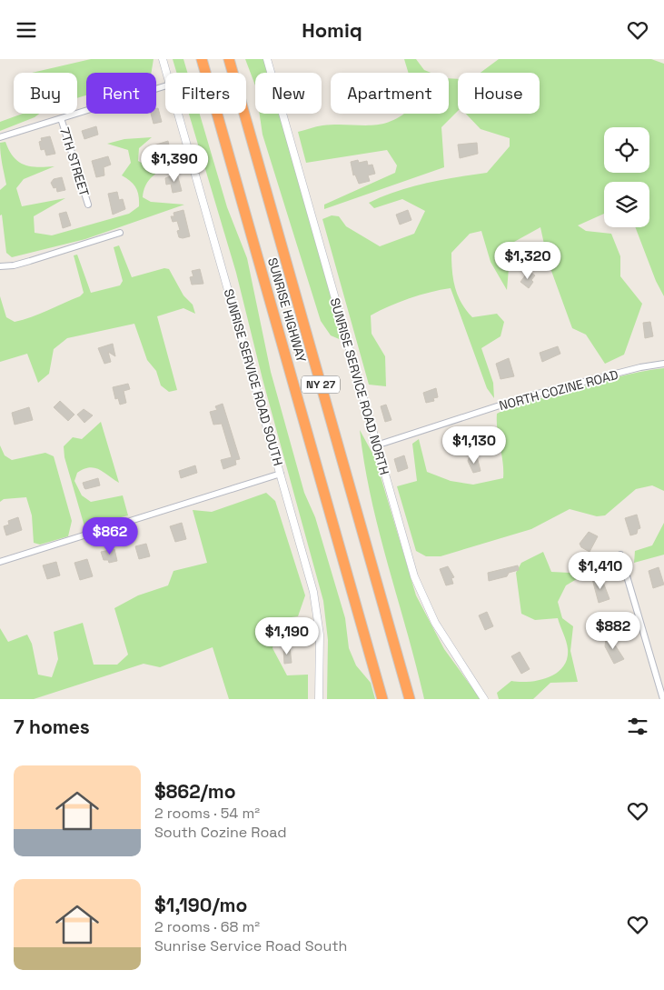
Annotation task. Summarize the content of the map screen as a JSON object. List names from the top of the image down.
{
  "streets": {
    "highway": ["SUNRISE HIGHWAY", "NY 27"],
    "street": [
      "7TH STREET",
      "SUNRISE SERVICE ROAD SOUTH",
      "SUNRISE SERVICE ROAD NORTH",
      "NORTH COZINE ROAD"
    ]
  },
  "crossings": [
    ["SUNRISE SERVICE ROAD NORTH", "NORTH COZINE ROAD"]
  ],
  "page": {
    "header": "Homiq",
    "chip": [
      "Buy",
      "Rent",
      "Filters",
      "New",
      "Apartment",
      "House"
    ],
    "price": [
      "$1,390",
      "$1,320",
      "$1,130",
      "$862",
      "$1,410",
      "$882",
      "$1,190"
    ],
    "heading": "7 homes",
    "list": [
      {
        "name": "$862/mo",
        "note": "2 rooms · 54 m² · South Cozine Road"
      },
      {
        "name": "$1,190/mo",
        "note": "2 rooms · 68 m² · Sunrise Service Road South"
      }
    ]
  }
}
